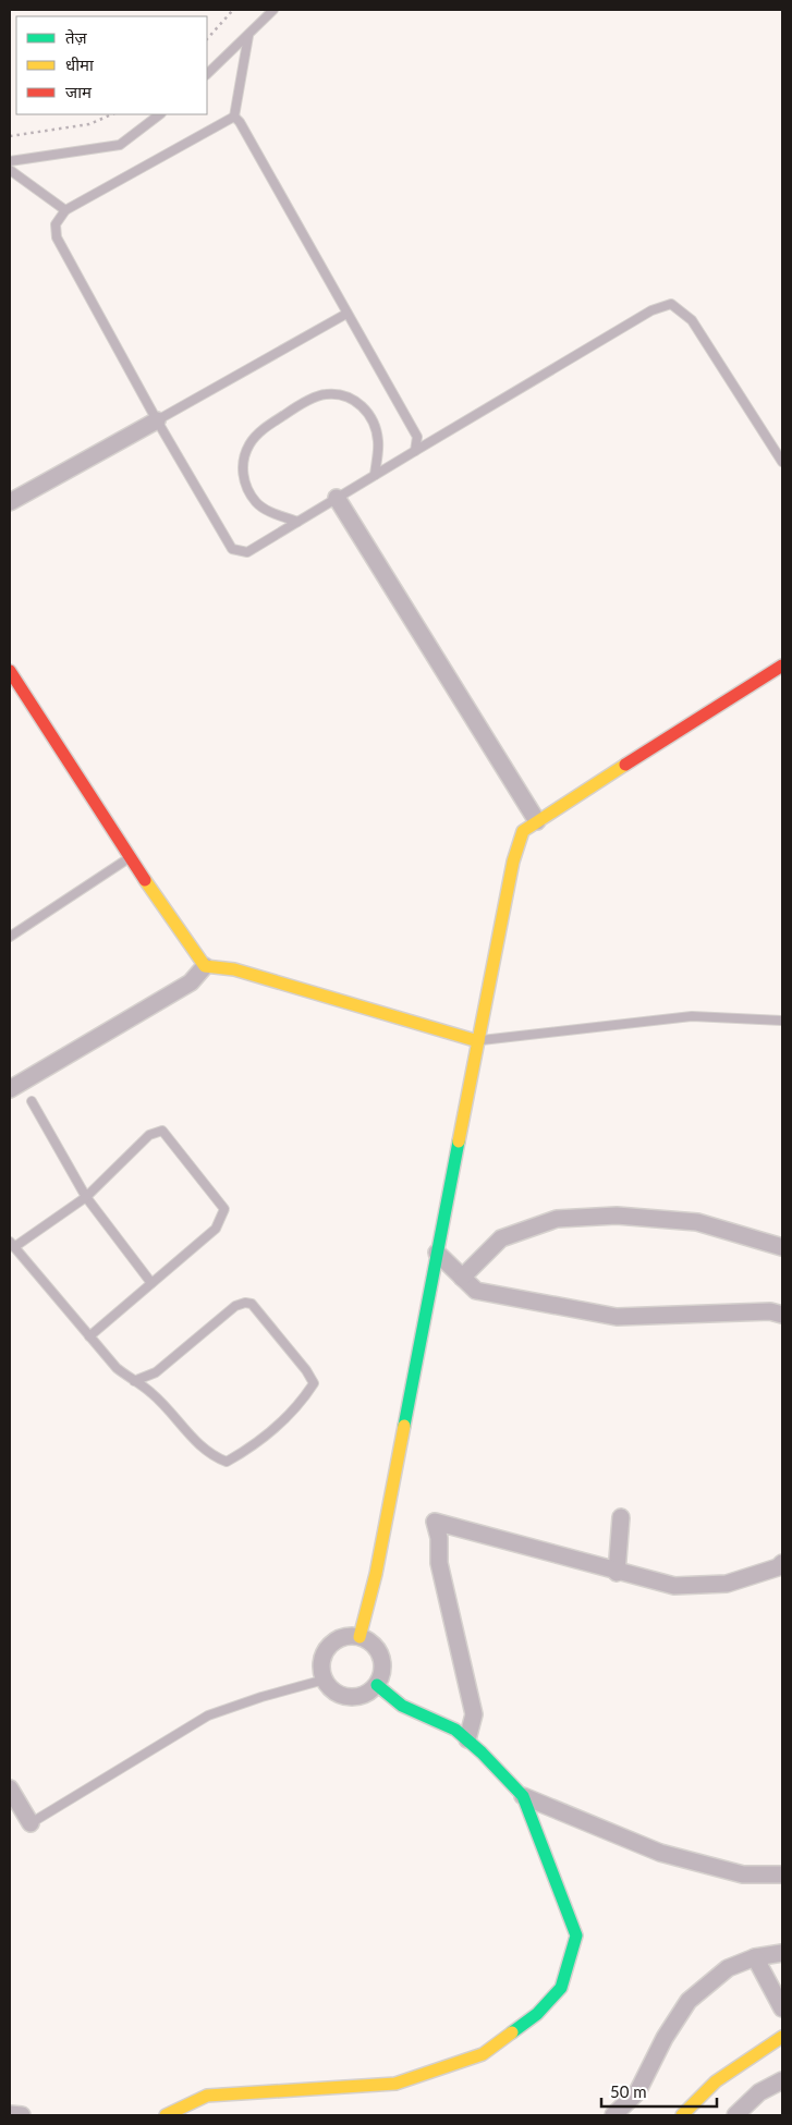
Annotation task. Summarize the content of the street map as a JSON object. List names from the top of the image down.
{
  "legend": ["तेज़", "धीमा", "जाम"],
  "scale_bar": "50 m"
}
